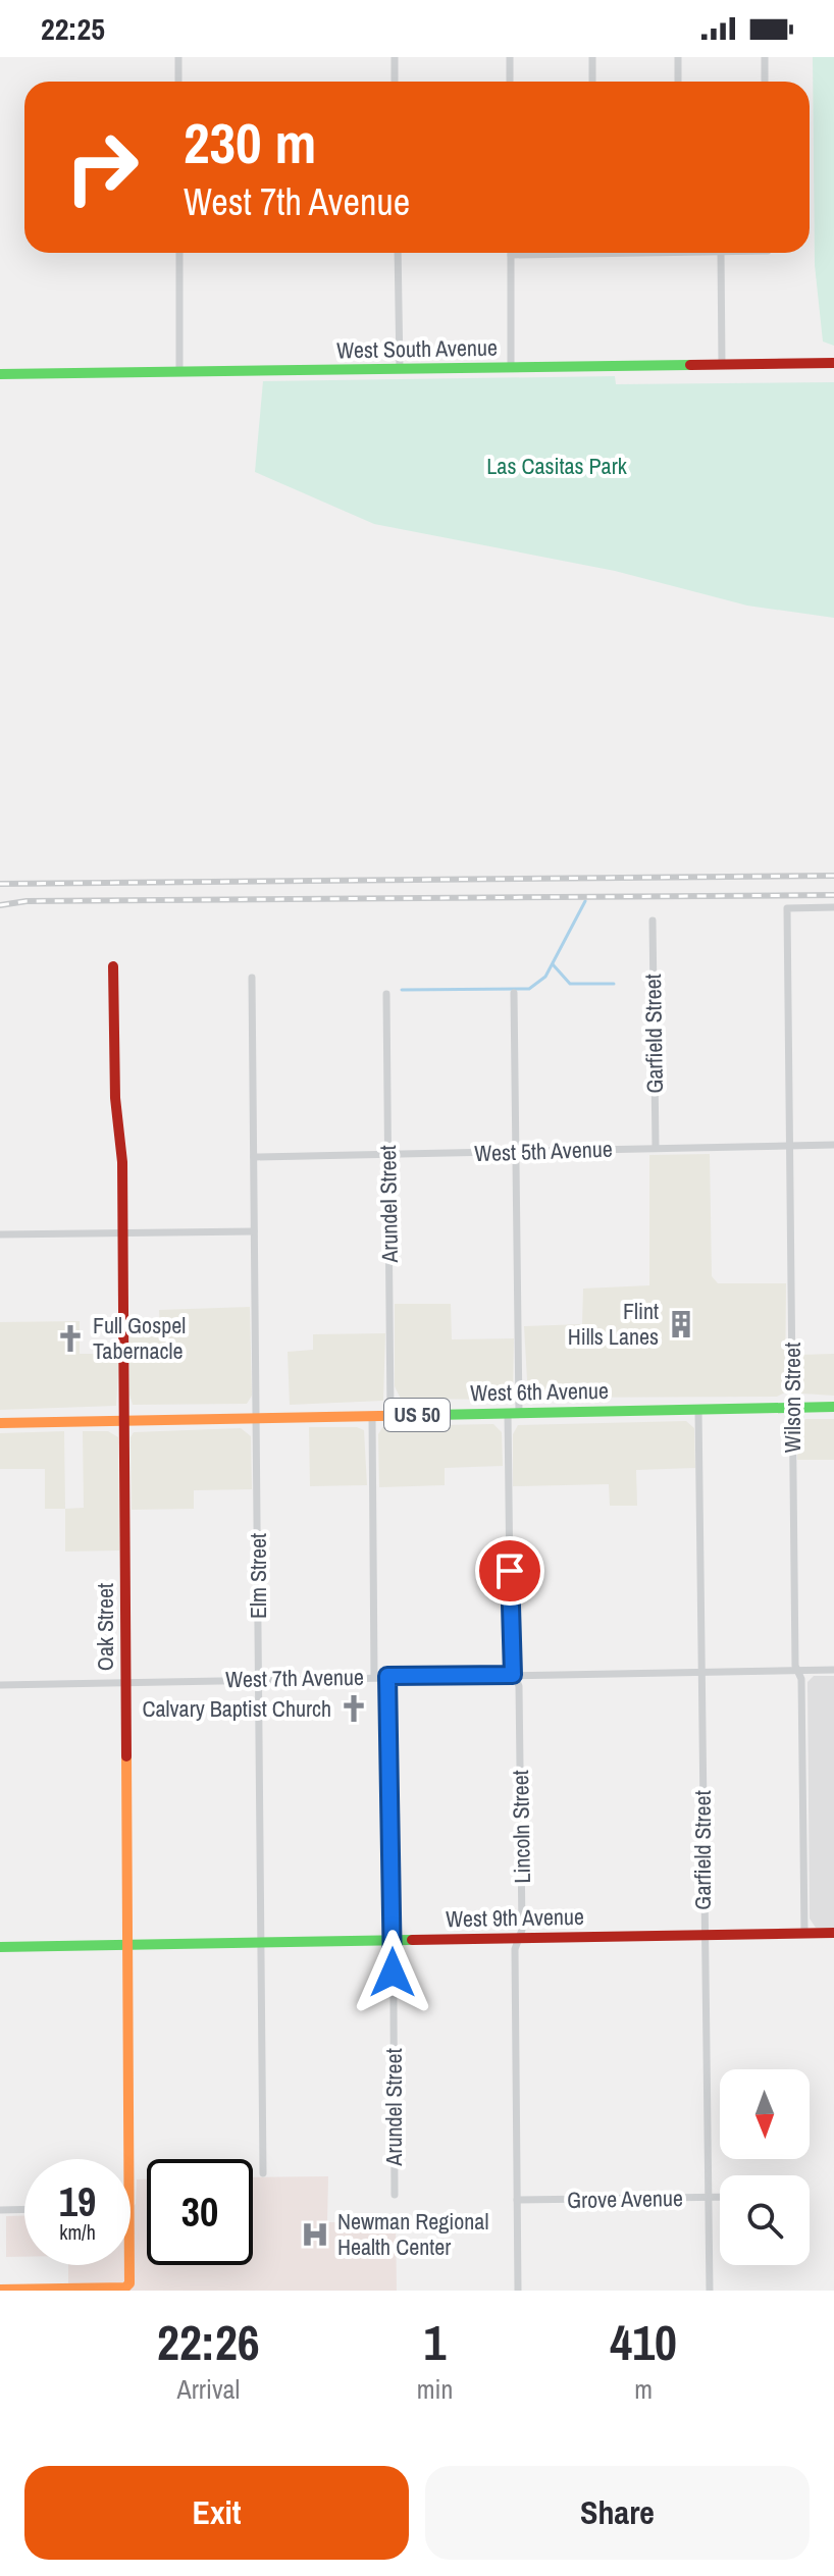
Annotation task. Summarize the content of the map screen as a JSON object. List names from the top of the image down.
{
  "streets": {
    "street": [
      "West South Avenue",
      "Garfield Street",
      "West 5th Avenue",
      "Arundel Street",
      "West 6th Avenue",
      "Wilson Street",
      "US 50",
      "Elm Street",
      "Oak Street",
      "West 7th Avenue",
      "Lincoln Street",
      "West 9th Avenue",
      "Grove Avenue"
    ]
  },
  "crossings": [
    ["Garfield Street", "West 5th Avenue"],
    ["Garfield Street", "West 6th Avenue"],
    ["Garfield Street", "West 7th Avenue"],
    ["Garfield Street", "West 9th Avenue"],
    ["Garfield Street", "Grove Avenue"],
    ["West 5th Avenue", "Arundel Street"],
    ["West 5th Avenue", "Wilson Street"],
    ["West 5th Avenue", "Elm Street"],
    ["West 5th Avenue", "Lincoln Street"],
    ["Arundel Street", "West 6th Avenue"],
    ["Arundel Street", "West 7th Avenue"],
    ["Arundel Street", "West 9th Avenue"],
    ["West 6th Avenue", "Wilson Street"],
    ["West 6th Avenue", "Elm Street"],
    ["West 6th Avenue", "Oak Street"],
    ["West 6th Avenue", "Lincoln Street"],
    ["Wilson Street", "West 7th Avenue"],
    ["Wilson Street", "West 9th Avenue"],
    ["Elm Street", "West 7th Avenue"],
    ["Elm Street", "West 9th Avenue"],
    ["Oak Street", "West 7th Avenue"],
    ["Oak Street", "West 9th Avenue"],
    ["West 7th Avenue", "Lincoln Street"],
    ["Lincoln Street", "West 9th Avenue"],
    ["Lincoln Street", "Grove Avenue"]
  ],
  "parks": ["Las Casitas Park"],
  "places": {
    "building": ["Flint Hills Lanes"],
    "church": ["Full Gospel Tabernacle", "Calvary Baptist Church"],
    "hospital": ["Newman Regional Health Center"]
  },
  "north": "bottom",
  "page": {
    "status": "22:25",
    "turn": ["230 m", "West 7th Avenue"],
    "speed": "19 km/h",
    "limit": "30",
    "eta": [
      "22:26",
      "Arrival",
      "1",
      "min",
      "410",
      "m"
    ],
    "buttons": ["Exit", "Share"]
  }
}
